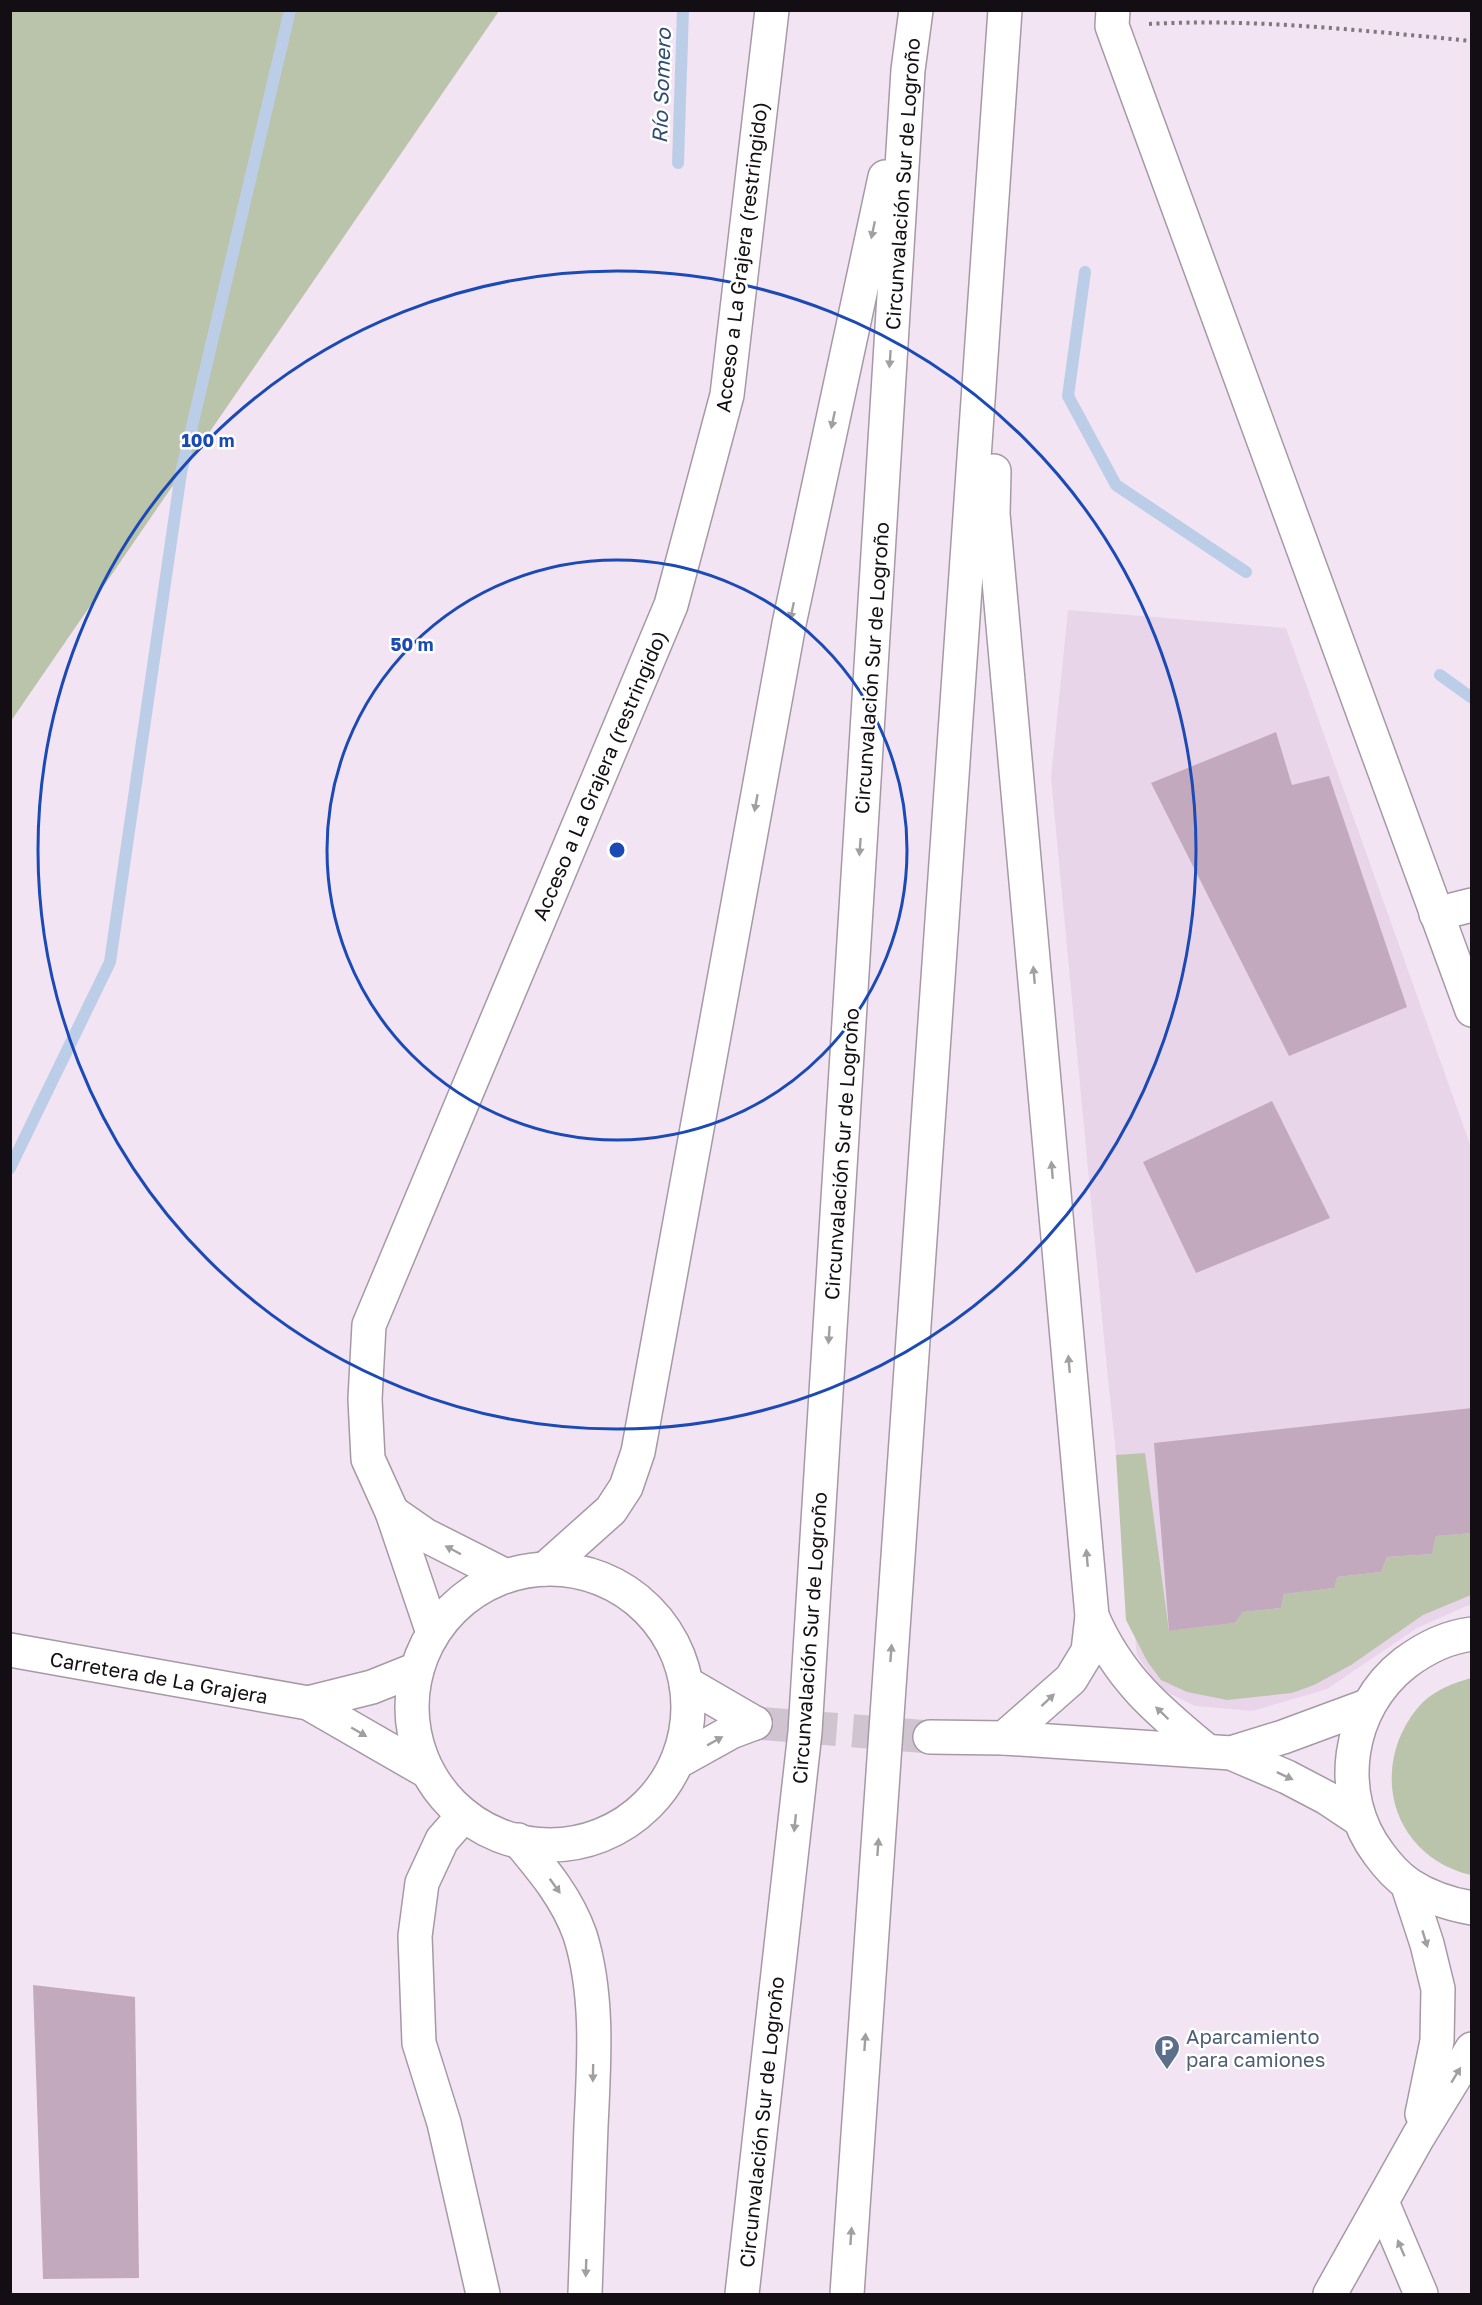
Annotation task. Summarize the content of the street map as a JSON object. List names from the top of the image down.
{
  "streets": {
    "main road": ["Circunvalación Sur de Logroño", "Acceso a La Grajera (restringido)", "Carretera de La Grajera"]
  },
  "water": ["Río Somero"],
  "places": {
    "parking": ["Aparcamiento para camiones"]
  },
  "rings": ["100 m", "50 m"]
}
